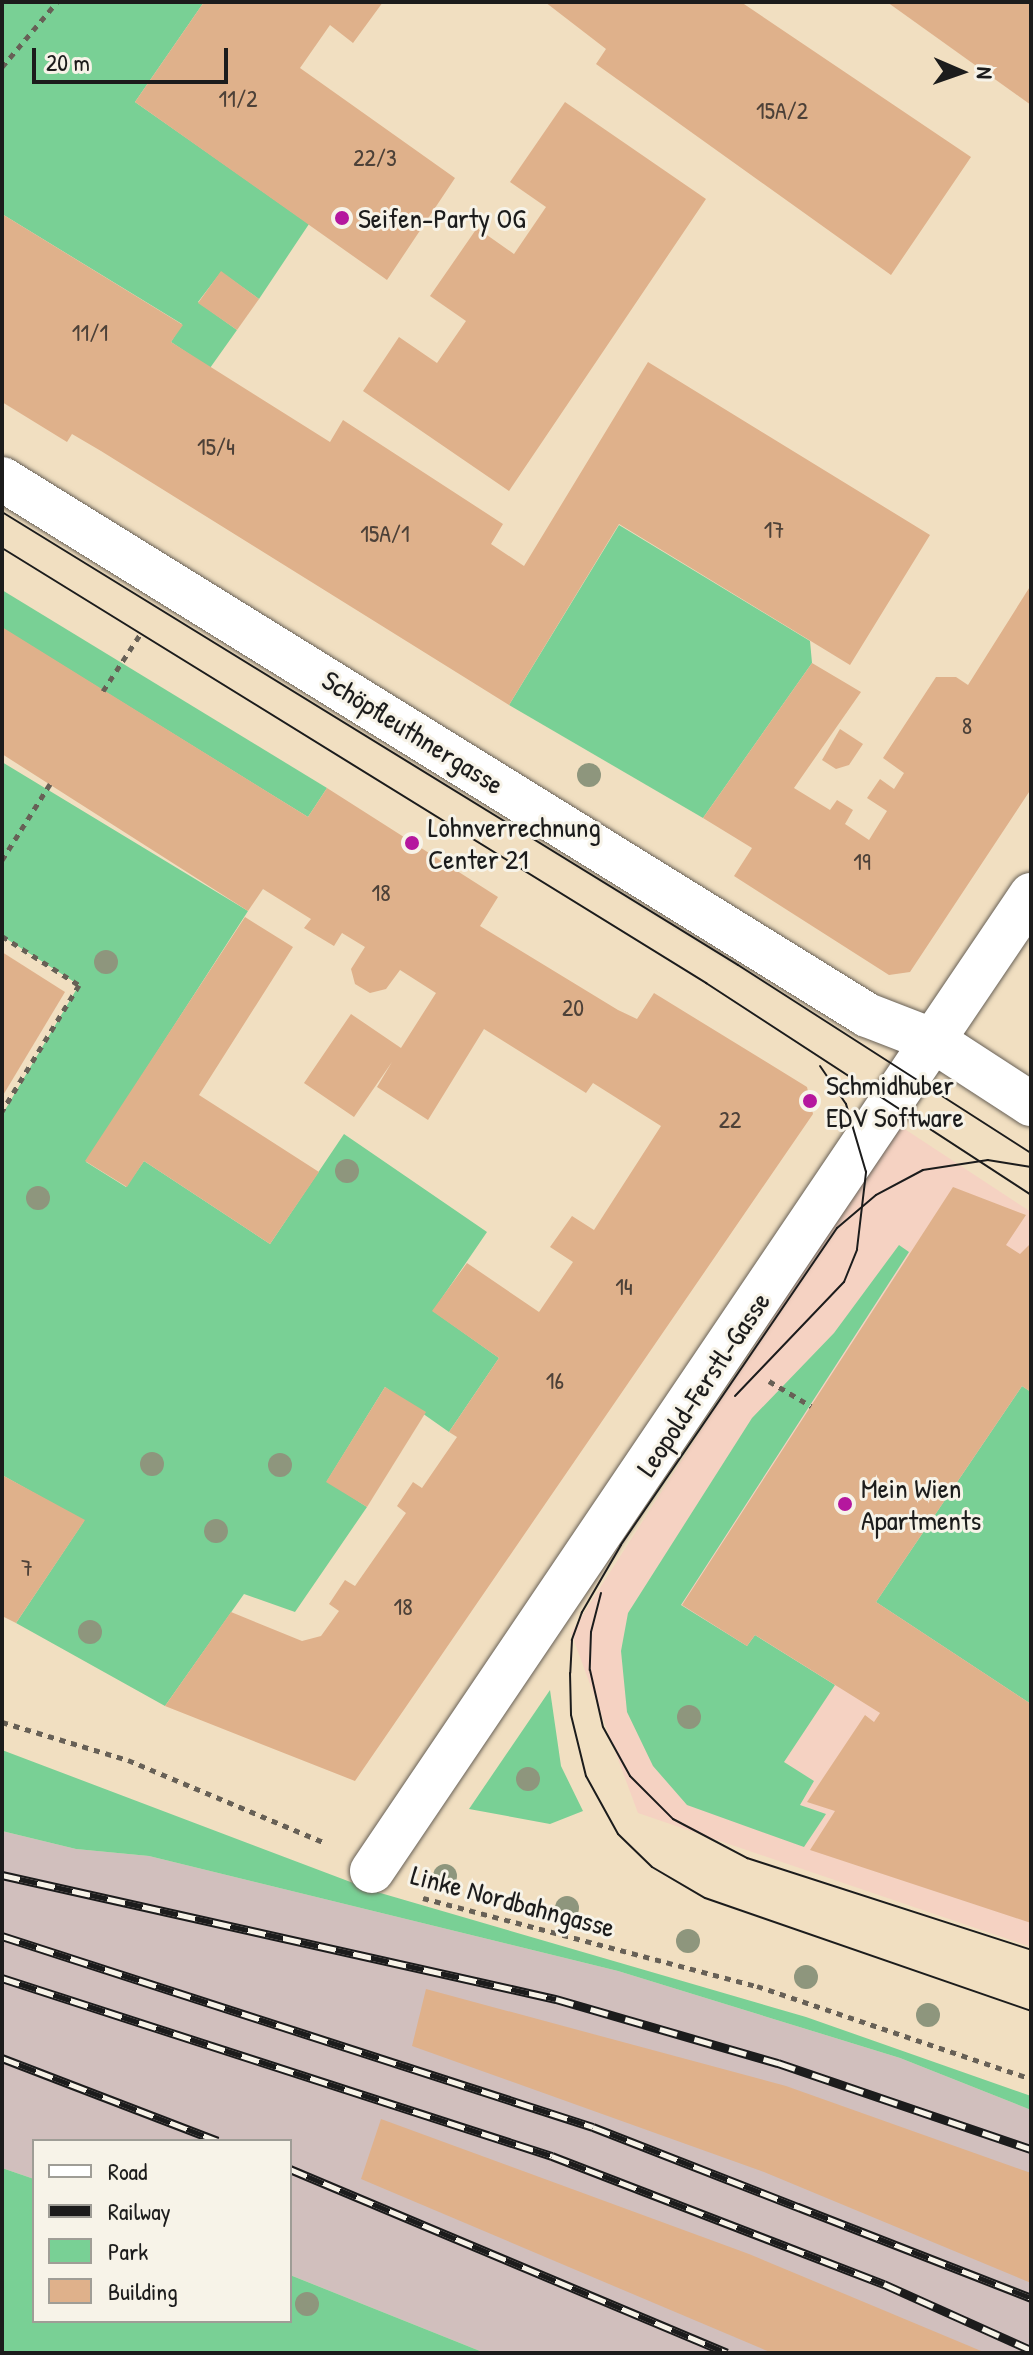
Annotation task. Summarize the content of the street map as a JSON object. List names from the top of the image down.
{
  "streets": {
    "street": ["Schöpfleuthnergasse", "Leopold-Ferstl-Gasse"],
    "path": ["Linke Nordbahngasse"]
  },
  "crossings": [
    ["Schöpfleuthnergasse", "Leopold-Ferstl-Gasse"],
    ["Leopold-Ferstl-Gasse", "Linke Nordbahngasse"]
  ],
  "places": [
    "Seifen-Party OG",
    "Lohnverrechnung Center 21",
    "Schmidhuber EDV Software",
    "Mein Wien Apartments"
  ],
  "house_numbers": [
    "11/2",
    "15A/2",
    "22/3",
    "11/1",
    "15/4",
    "17",
    "15A/1",
    "8",
    "19",
    "18",
    "20",
    "22",
    "14",
    "16",
    "7",
    "18"
  ],
  "legend": [
    "Road",
    "Railway",
    "Park",
    "Building"
  ],
  "scale_bar": "20 m",
  "north": "right"
}
